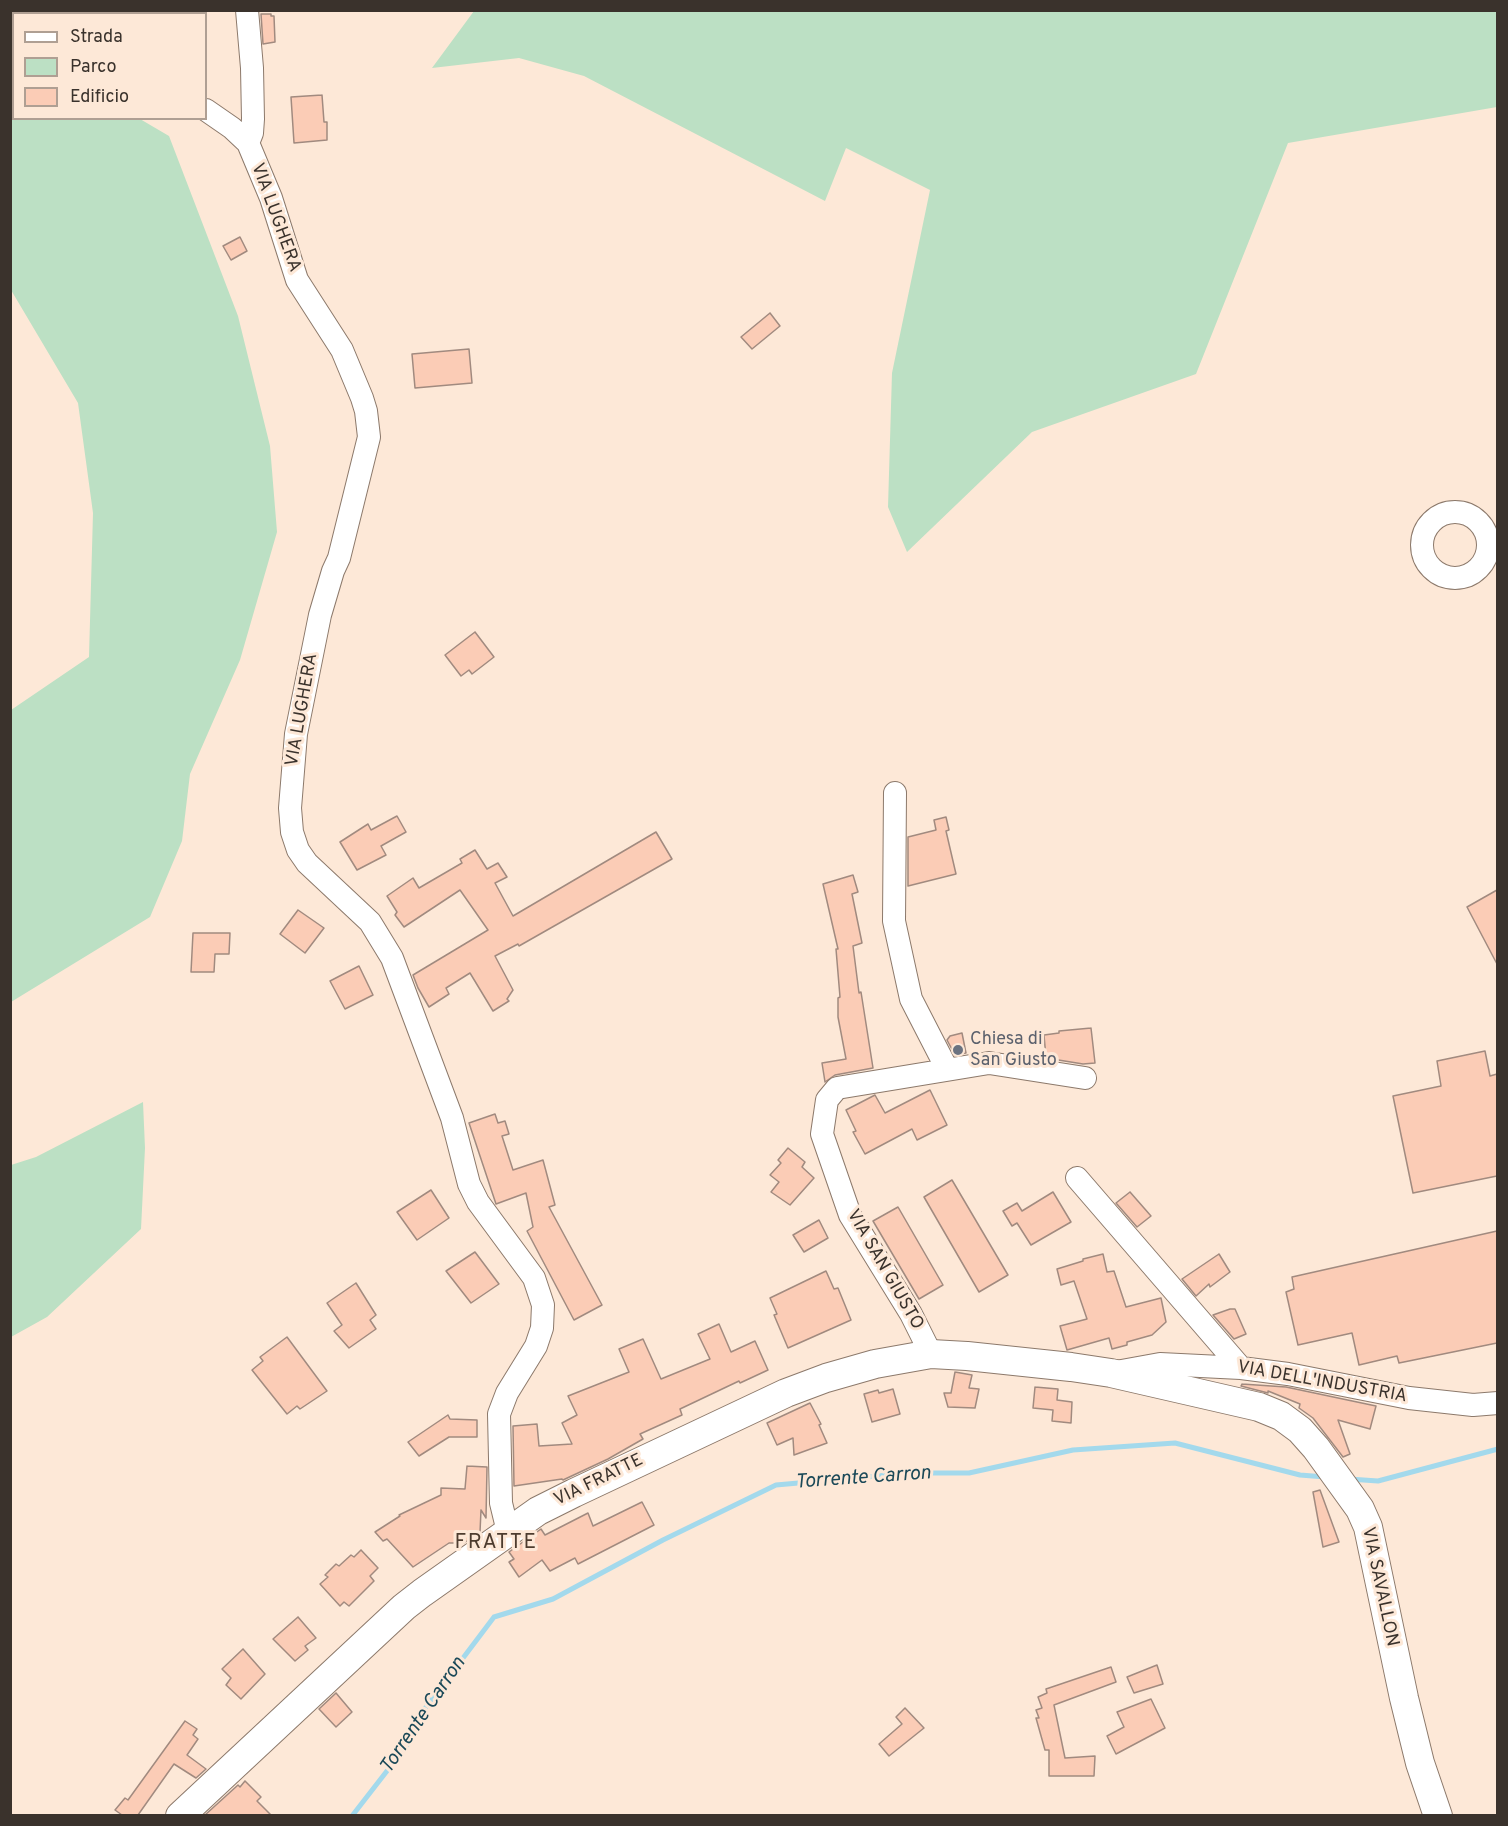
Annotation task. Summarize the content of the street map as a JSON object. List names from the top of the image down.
{
  "streets": {
    "main road": ["VIA FRATTE", "VIA SAVALLON"],
    "street": ["VIA LUGHERA", "VIA SAN GIUSTO", "VIA DELL'INDUSTRIA"]
  },
  "crossings": [
    ["VIA LUGHERA", "VIA FRATTE"],
    ["VIA SAN GIUSTO", "VIA FRATTE"],
    ["VIA DELL'INDUSTRIA", "VIA FRATTE"],
    ["VIA DELL'INDUSTRIA", "VIA SAVALLON"],
    ["VIA FRATTE", "VIA SAVALLON"]
  ],
  "districts": ["FRATTE"],
  "water": ["Torrente Carron"],
  "places": ["Chiesa di San Giusto"],
  "legend": ["Strada", "Parco", "Edificio"]
}
